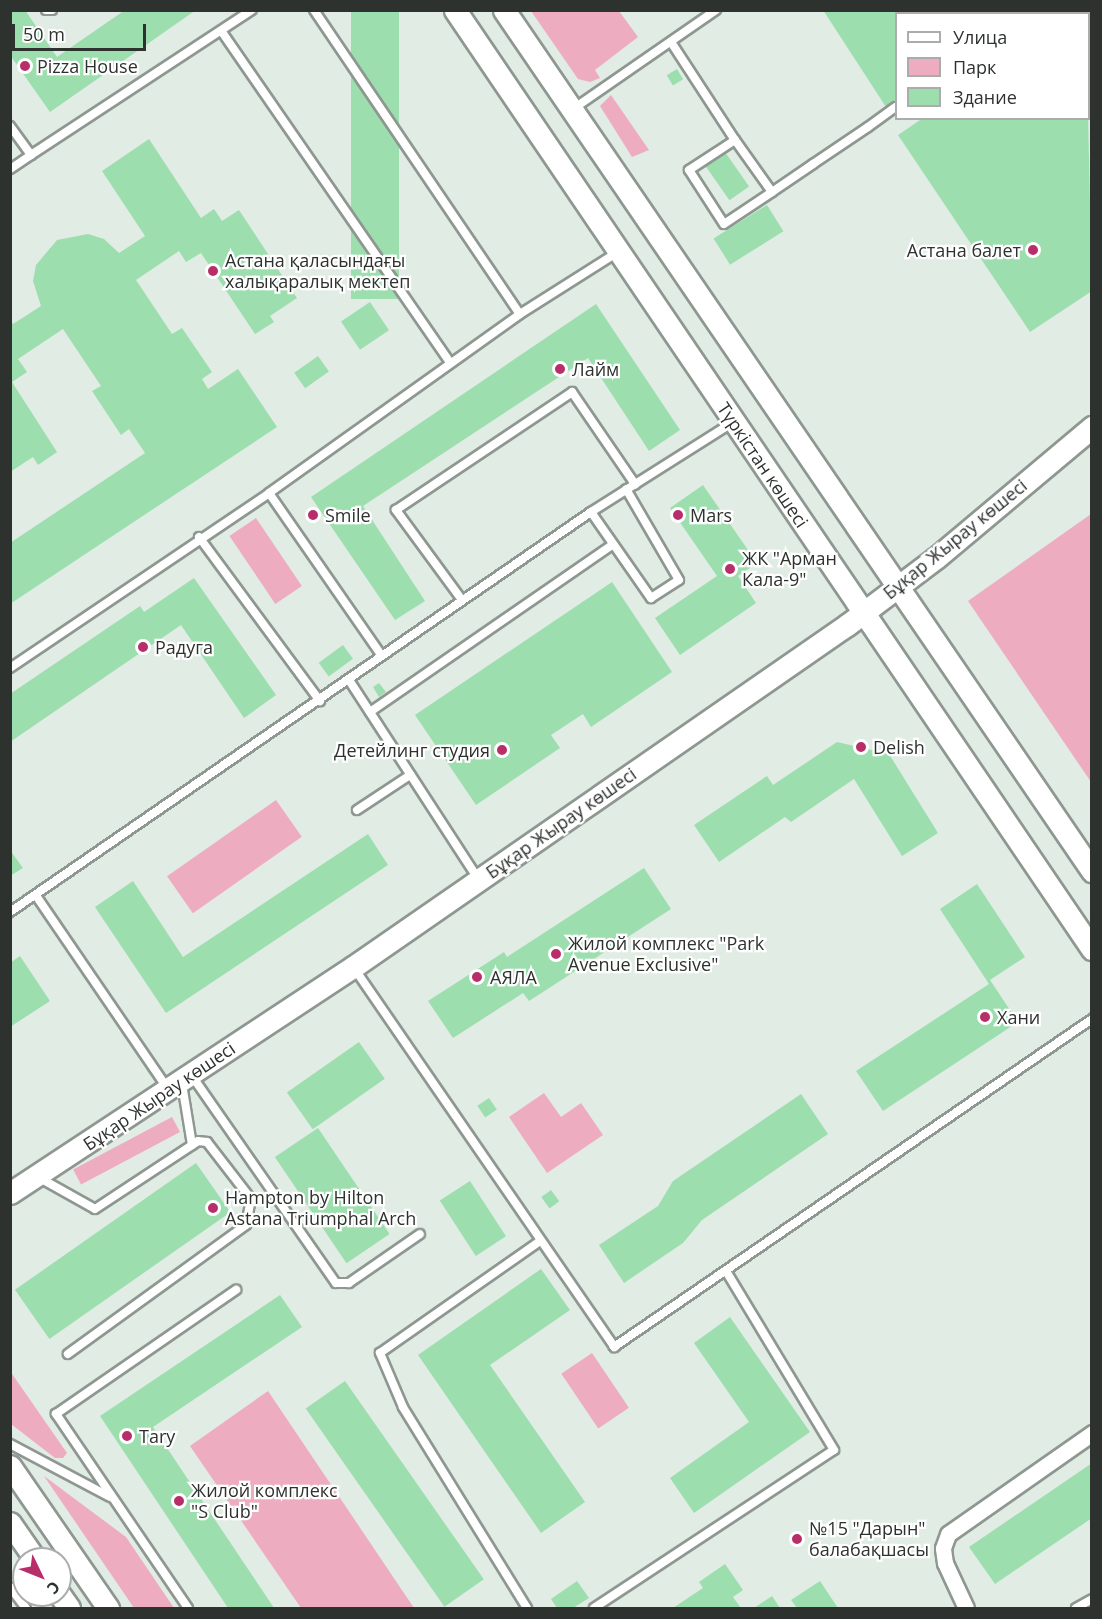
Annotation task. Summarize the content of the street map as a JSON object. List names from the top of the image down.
{
  "streets": {
    "main road": ["Түркістан көшесі", "Бұқар Жырау көшесі"]
  },
  "crossings": [
    ["Түркістан көшесі", "Бұқар Жырау көшесі"]
  ],
  "places": [
    "Pizza House",
    "Астана балет",
    "Астана қаласындағы халықаралық мектеп",
    "Лайм",
    "Smile",
    "Mars",
    "ЖК \"Арман Кала-9\"",
    "Радуга",
    "Delish",
    "Детейлинг студия",
    "Жилой комплекс \"Park Avenue Exclusive\"",
    "АЯЛА",
    "Хани",
    "Hampton by Hilton Astana Triumphal Arch",
    "Tary",
    "Жилой комплекс \"S Club\"",
    "№15 \"Дарын\" балабақшасы"
  ],
  "legend": ["Улица", "Парк", "Здание"],
  "scale_bar": "50 m",
  "north": "bottom right"
}
